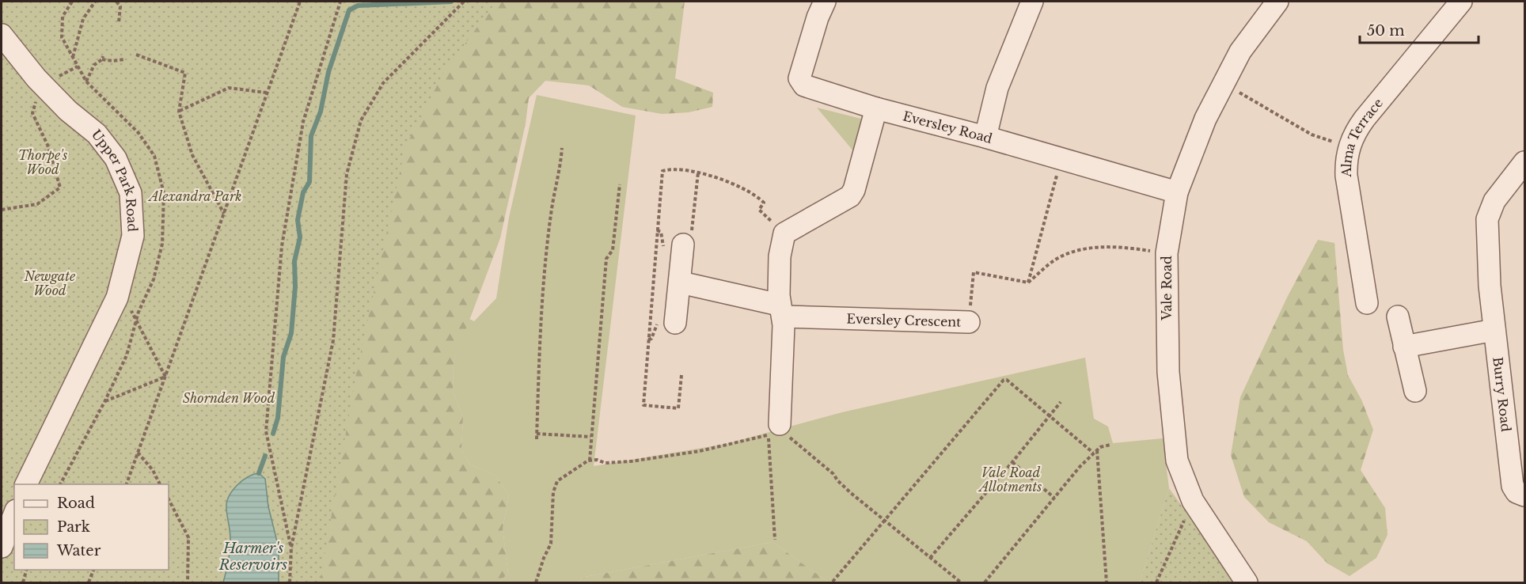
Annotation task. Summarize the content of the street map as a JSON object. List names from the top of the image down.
{
  "streets": {
    "street": [
      "Eversley Road",
      "Alma Terrace",
      "Upper Park Road",
      "Vale Road",
      "Eversley Crescent",
      "Burry Road"
    ]
  },
  "crossings": [
    ["Eversley Road", "Vale Road"]
  ],
  "water": ["Harmer's Reservoirs"],
  "parks": [
    "Thorpe's Wood",
    "Alexandra Park",
    "Newgate Wood",
    "Shornden Wood",
    "Vale Road Allotments"
  ],
  "legend": ["Road", "Park", "Water"],
  "scale_bar": "50 m"
}
